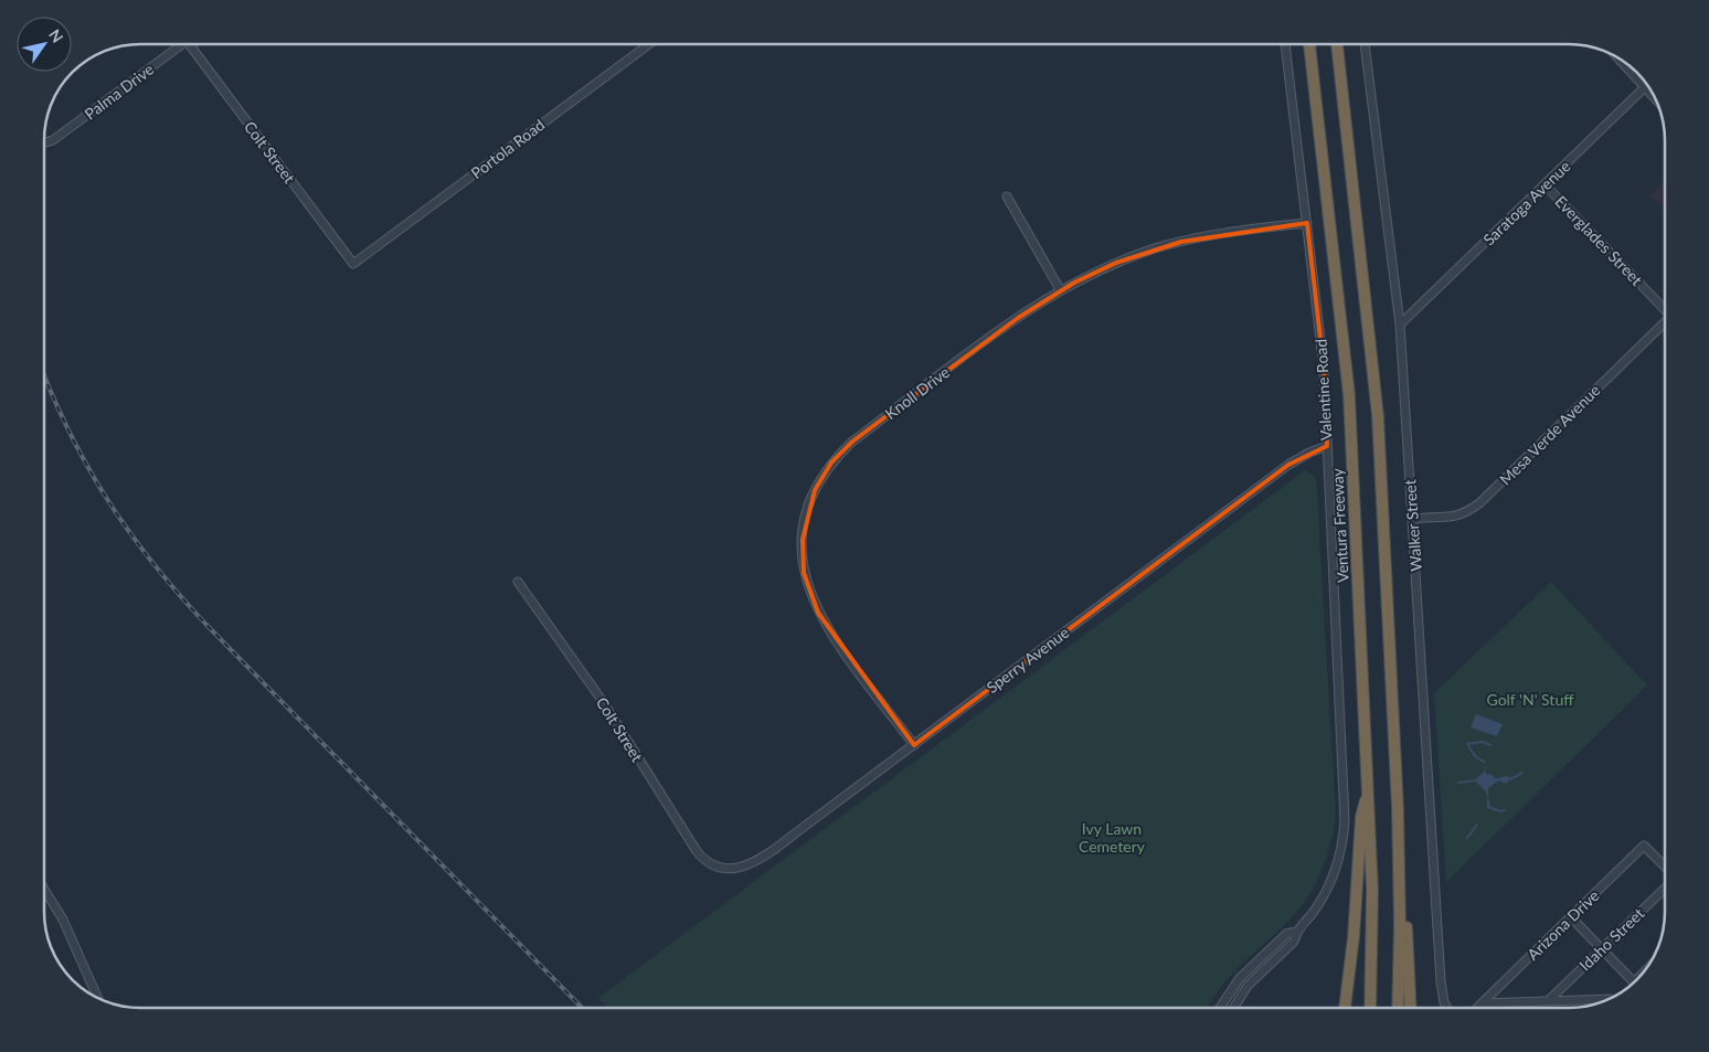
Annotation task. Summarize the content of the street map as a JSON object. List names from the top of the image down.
{
  "streets": {
    "highway": ["Ventura Freeway"],
    "street": [
      "Palma Drive",
      "Portola Road",
      "Colt Street",
      "Saratoga Avenue",
      "Everglades Street",
      "Valentine Road",
      "Knoll Drive",
      "Mesa Verde Avenue",
      "Walker Street",
      "Sperry Avenue",
      "Arizona Drive",
      "Idaho Street"
    ]
  },
  "crossings": [
    ["Portola Road", "Colt Street"],
    ["Colt Street", "Sperry Avenue"],
    ["Saratoga Avenue", "Everglades Street"],
    ["Saratoga Avenue", "Walker Street"],
    ["Valentine Road", "Knoll Drive"],
    ["Valentine Road", "Sperry Avenue"],
    ["Knoll Drive", "Sperry Avenue"],
    ["Mesa Verde Avenue", "Walker Street"]
  ],
  "parks": ["Golf 'N' Stuff", "Ivy Lawn Cemetery"],
  "north": "top right"
}
